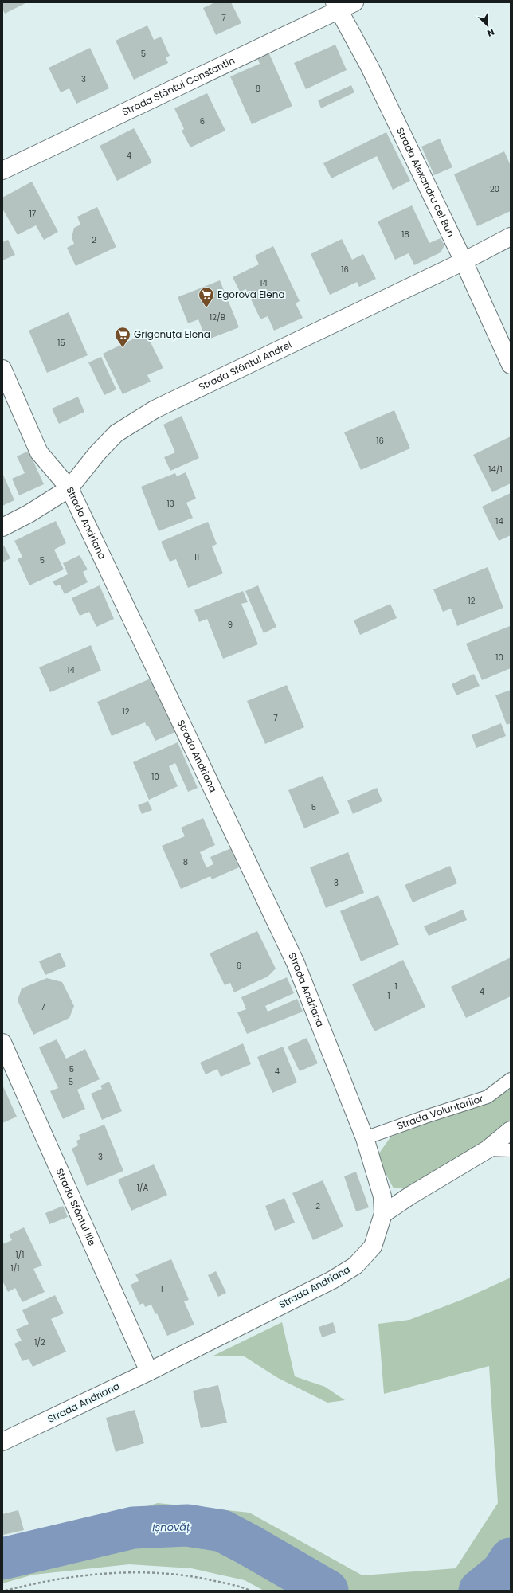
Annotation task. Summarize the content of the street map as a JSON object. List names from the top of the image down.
{
  "streets": {
    "street": [
      "Strada Sfântul Constantin",
      "Strada Alexandru cel Bun",
      "Strada Sfântul Andrei",
      "Strada Andriana",
      "Strada Sfântul Ilie"
    ],
    "lane": ["Strada Voluntarilor"]
  },
  "crossings": [
    ["Strada Sfântul Constantin", "Strada Alexandru cel Bun"],
    ["Strada Alexandru cel Bun", "Strada Sfântul Andrei"],
    ["Strada Sfântul Andrei", "Strada Andriana"],
    ["Strada Andriana", "Strada Voluntarilor"],
    ["Strada Andriana", "Strada Sfântul Ilie"]
  ],
  "water": ["Ișnovăț"],
  "places": {
    "supermarket": ["Egorova Elena", "Grigonuța Elena"]
  },
  "house_numbers": [
    "7",
    "5",
    "3",
    "8",
    "6",
    "4",
    "20",
    "17",
    "18",
    "2",
    "16",
    "14",
    "12/B",
    "15",
    "16",
    "14/1",
    "13",
    "14",
    "11",
    "5",
    "12",
    "9",
    "10",
    "14",
    "12",
    "7",
    "10",
    "5",
    "8",
    "3",
    "6",
    "1",
    "4",
    "1",
    "7",
    "5",
    "4",
    "5",
    "3",
    "1/A",
    "2",
    "1/1",
    "1/1",
    "1",
    "1/2"
  ],
  "north": "bottom right"
}
